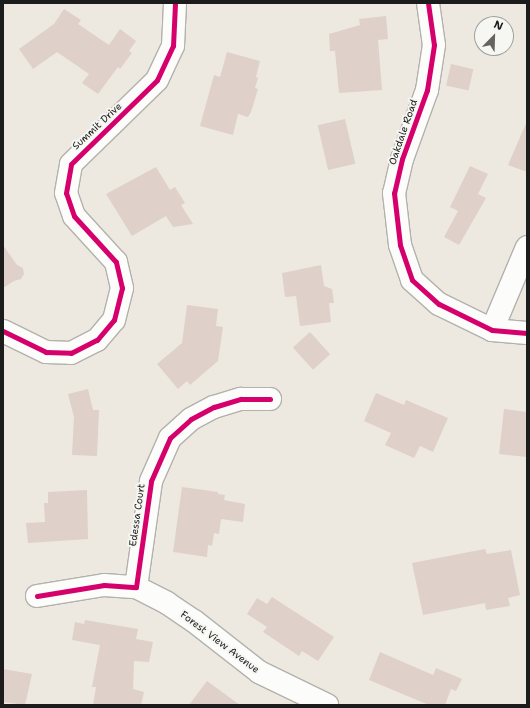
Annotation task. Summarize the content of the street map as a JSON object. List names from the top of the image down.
{
  "streets": {
    "street": [
      "Summit Drive",
      "Oakdale Road",
      "Edessa Court",
      "Forest View Avenue"
    ]
  },
  "crossings": [
    ["Edessa Court", "Forest View Avenue"]
  ],
  "north": "top right"
}
